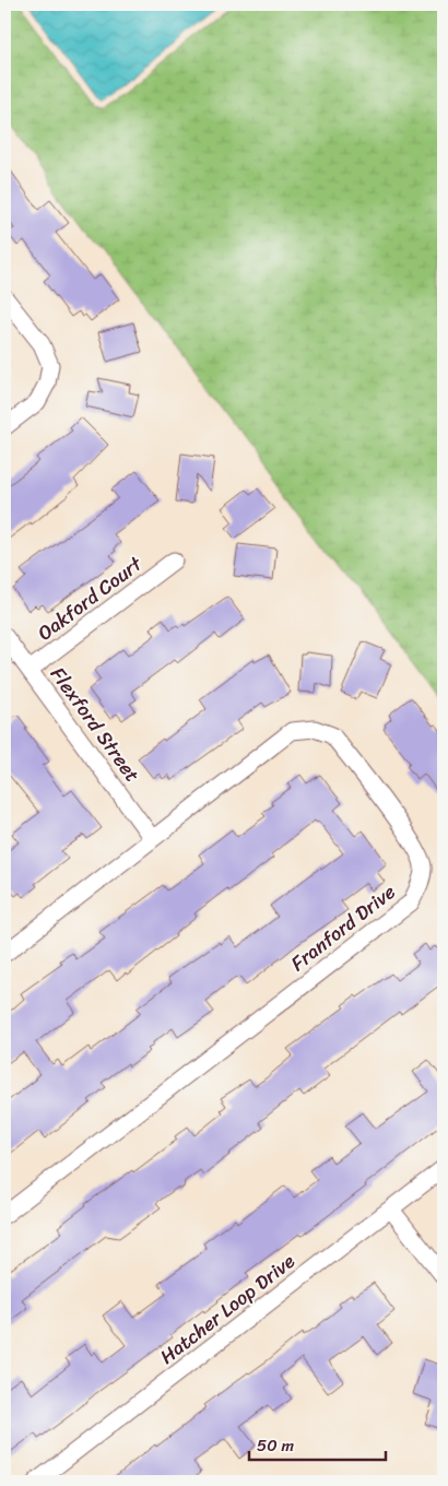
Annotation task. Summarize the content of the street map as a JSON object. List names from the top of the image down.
{
  "streets": {
    "street": [
      "Oakford Court",
      "Flexford Street",
      "Franford Drive",
      "Hatcher Loop Drive"
    ]
  },
  "crossings": [
    ["Oakford Court", "Flexford Street"],
    ["Flexford Street", "Franford Drive"]
  ],
  "scale_bar": "50 m"
}
